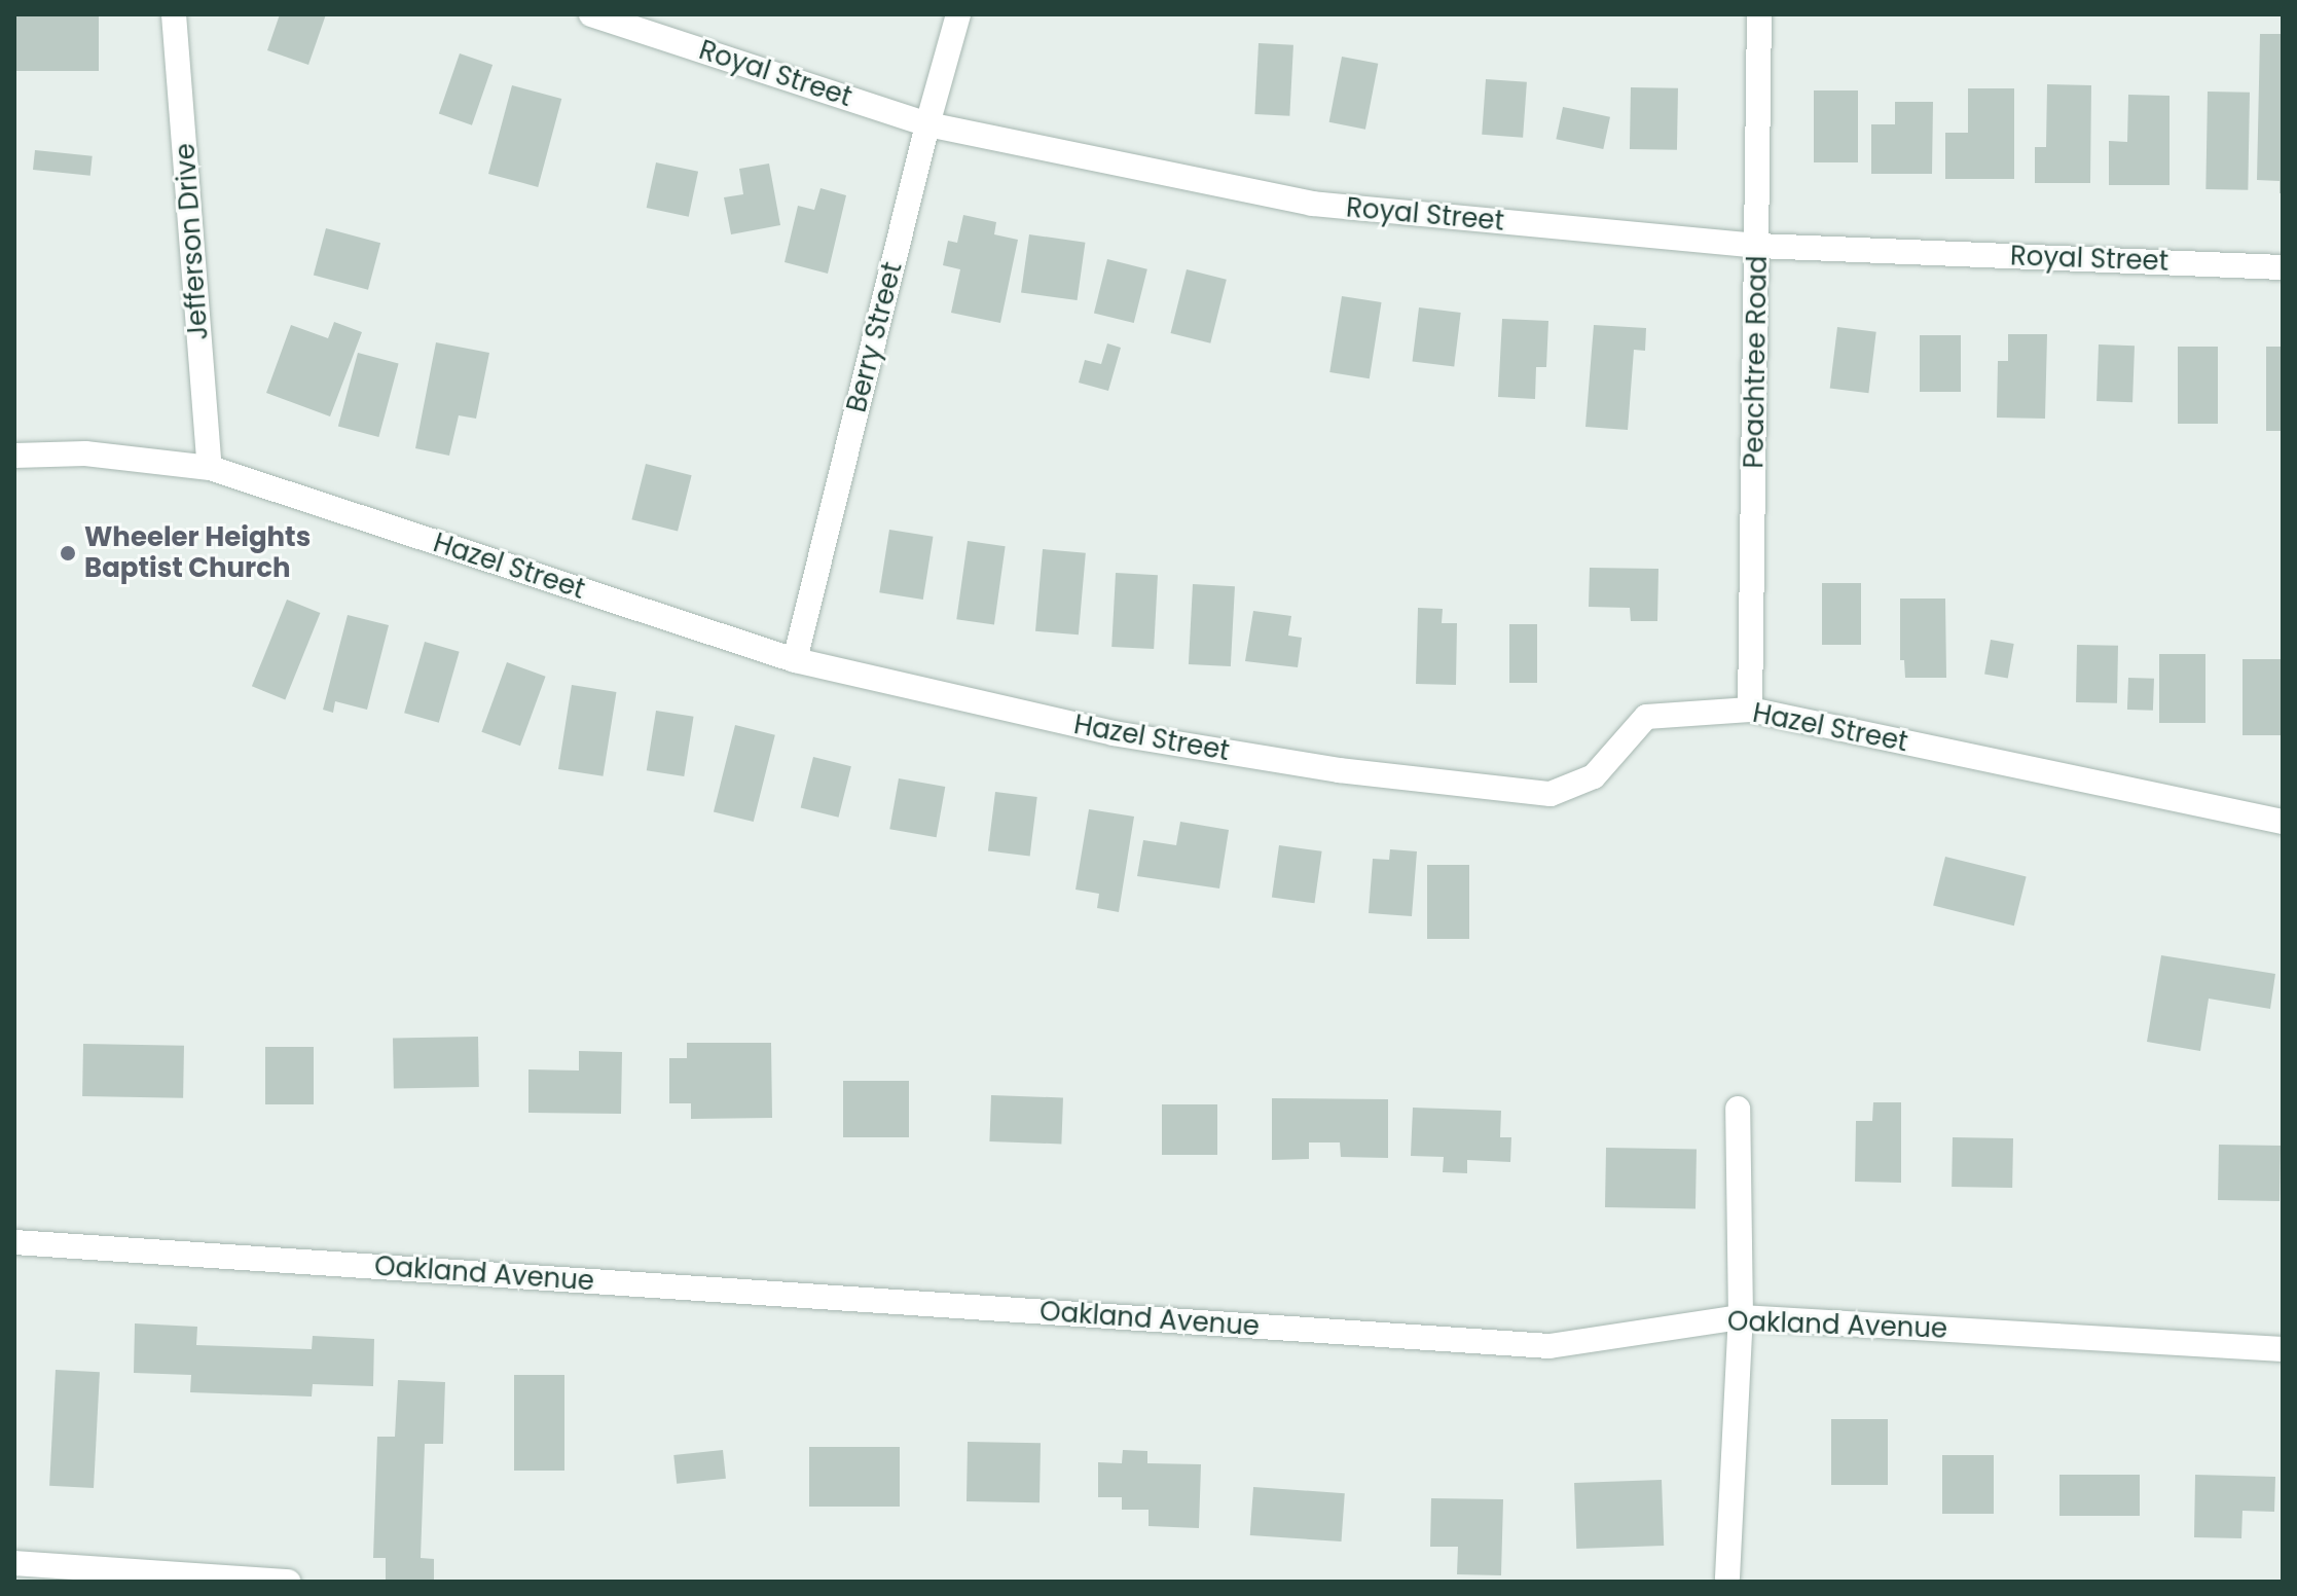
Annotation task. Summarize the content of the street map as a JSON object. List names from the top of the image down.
{
  "streets": {
    "street": [
      "Royal Street",
      "Jefferson Drive",
      "Berry Street",
      "Peachtree Road",
      "Hazel Street",
      "Oakland Avenue"
    ]
  },
  "crossings": [
    ["Royal Street", "Berry Street"],
    ["Royal Street", "Peachtree Road"],
    ["Jefferson Drive", "Hazel Street"],
    ["Berry Street", "Hazel Street"],
    ["Peachtree Road", "Hazel Street"]
  ],
  "places": ["Wheeler Heights Baptist Church"]
}
